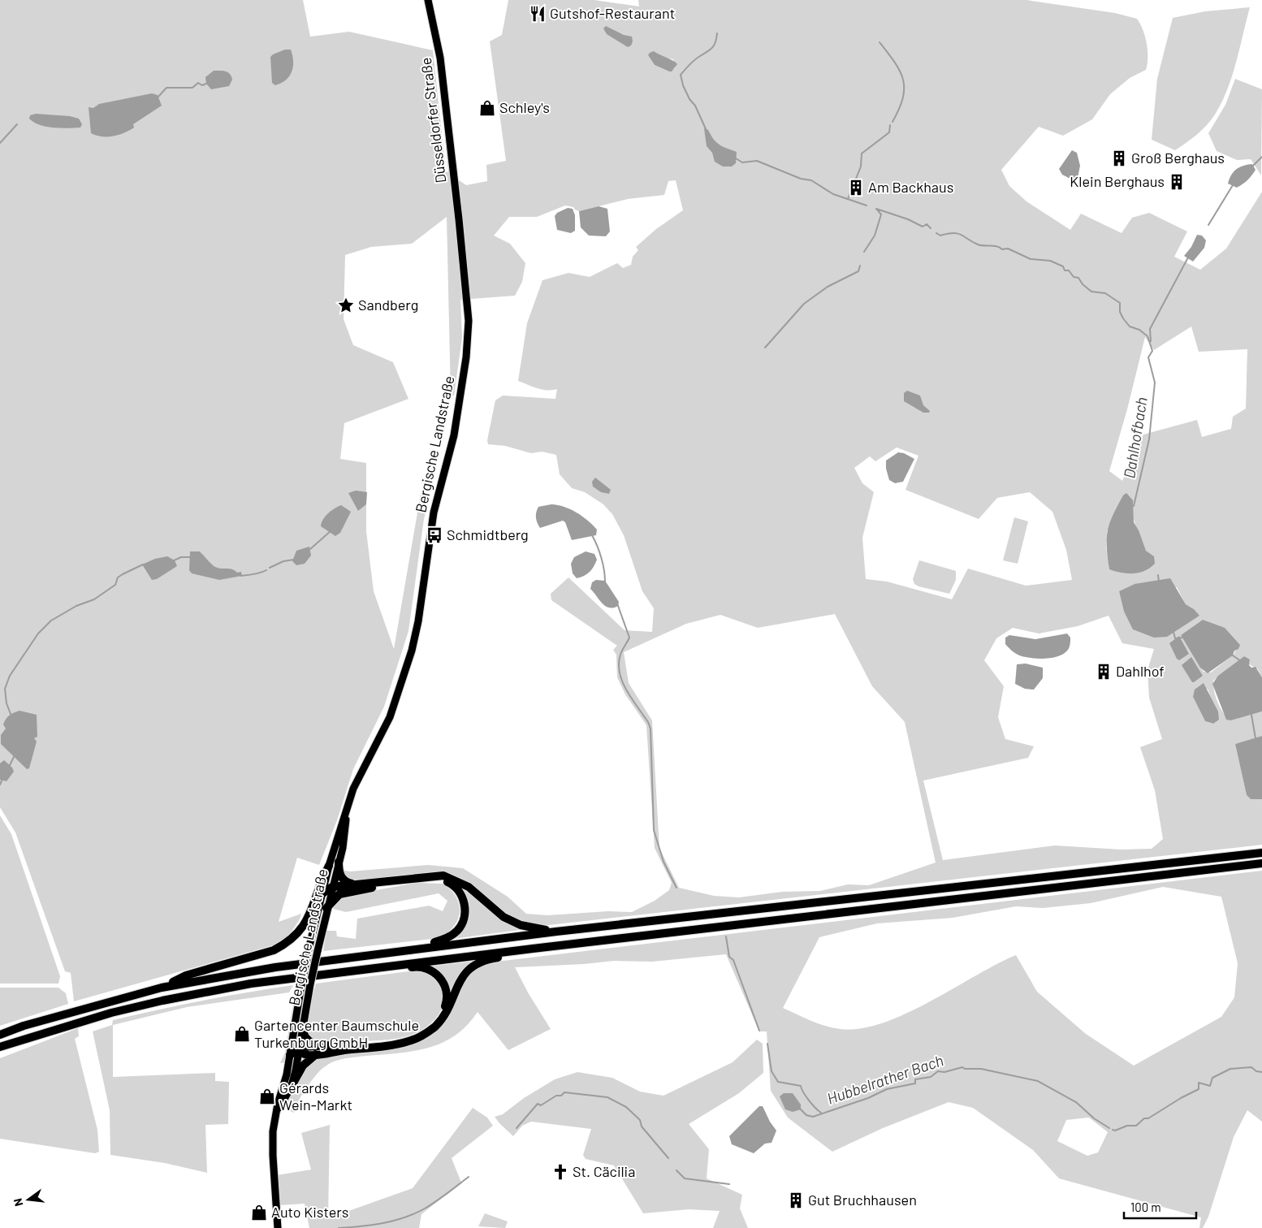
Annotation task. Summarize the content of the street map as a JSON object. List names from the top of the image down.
{
  "streets": {
    "main road": ["Düsseldorfer Straße", "Bergische Landstraße"]
  },
  "crossings": [
    ["Düsseldorfer Straße", "Bergische Landstraße"]
  ],
  "water": ["Dahlhofbach", "Hubbelrather Bach"],
  "places": {
    "restaurant": ["Gutshof-Restaurant"],
    "shop": [
      "Schley's",
      "Gartencenter Baumschule Turkenburg GmbH",
      "Gérards Wein-Markt",
      "Auto Kisters"
    ],
    "building": [
      "Groß Berghaus",
      "Klein Berghaus",
      "Am Backhaus",
      "Dahlhof",
      "Gut Bruchhausen"
    ],
    "place": ["Sandberg"],
    "bus stop": ["Schmidtberg"],
    "church": ["St. Cäcilia"]
  },
  "scale_bar": "100 m",
  "north": "left"
}
